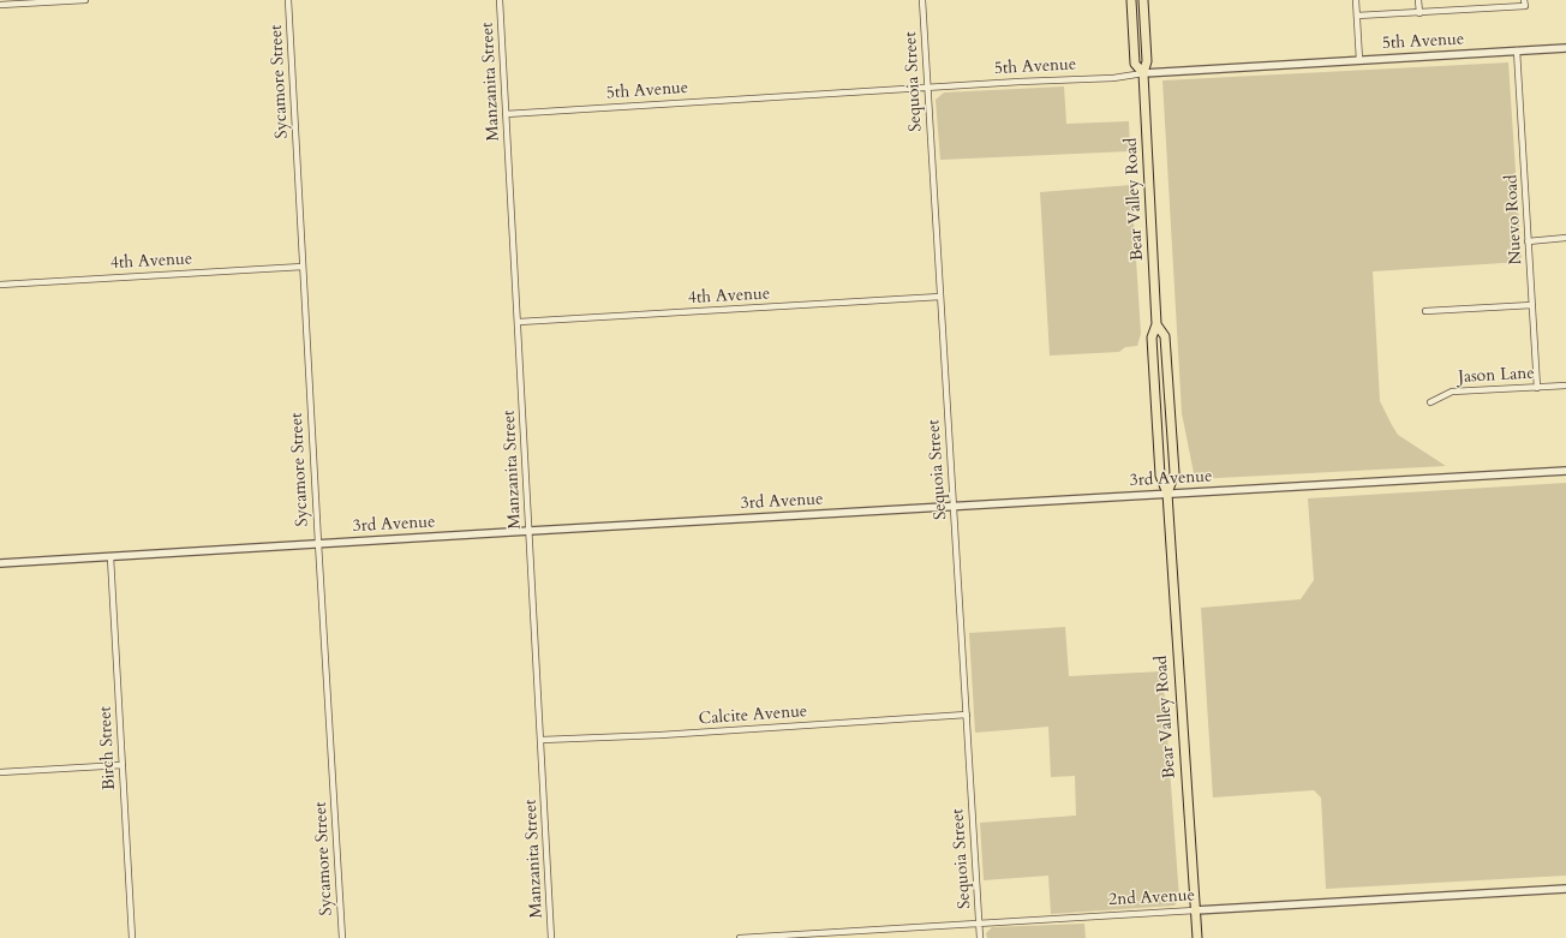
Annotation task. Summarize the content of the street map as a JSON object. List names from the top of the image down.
{
  "streets": {
    "main road": ["Bear Valley Road"],
    "street": [
      "5th Avenue",
      "Sycamore Street",
      "Manzanita Street",
      "Sequoia Street",
      "Nuevo Road",
      "4th Avenue",
      "Jason Lane",
      "3rd Avenue",
      "Calcite Avenue",
      "Birch Street",
      "2nd Avenue"
    ]
  },
  "crossings": [
    ["5th Avenue", "Manzanita Street"],
    ["5th Avenue", "Sequoia Street"],
    ["5th Avenue", "Bear Valley Road"],
    ["5th Avenue", "Nuevo Road"],
    ["Sycamore Street", "4th Avenue"],
    ["Sycamore Street", "3rd Avenue"],
    ["Manzanita Street", "4th Avenue"],
    ["Manzanita Street", "3rd Avenue"],
    ["Manzanita Street", "Calcite Avenue"],
    ["Sequoia Street", "4th Avenue"],
    ["Sequoia Street", "3rd Avenue"],
    ["Sequoia Street", "Calcite Avenue"],
    ["Sequoia Street", "2nd Avenue"],
    ["Bear Valley Road", "3rd Avenue"],
    ["Bear Valley Road", "2nd Avenue"],
    ["Nuevo Road", "Jason Lane"],
    ["3rd Avenue", "Birch Street"]
  ]
}
